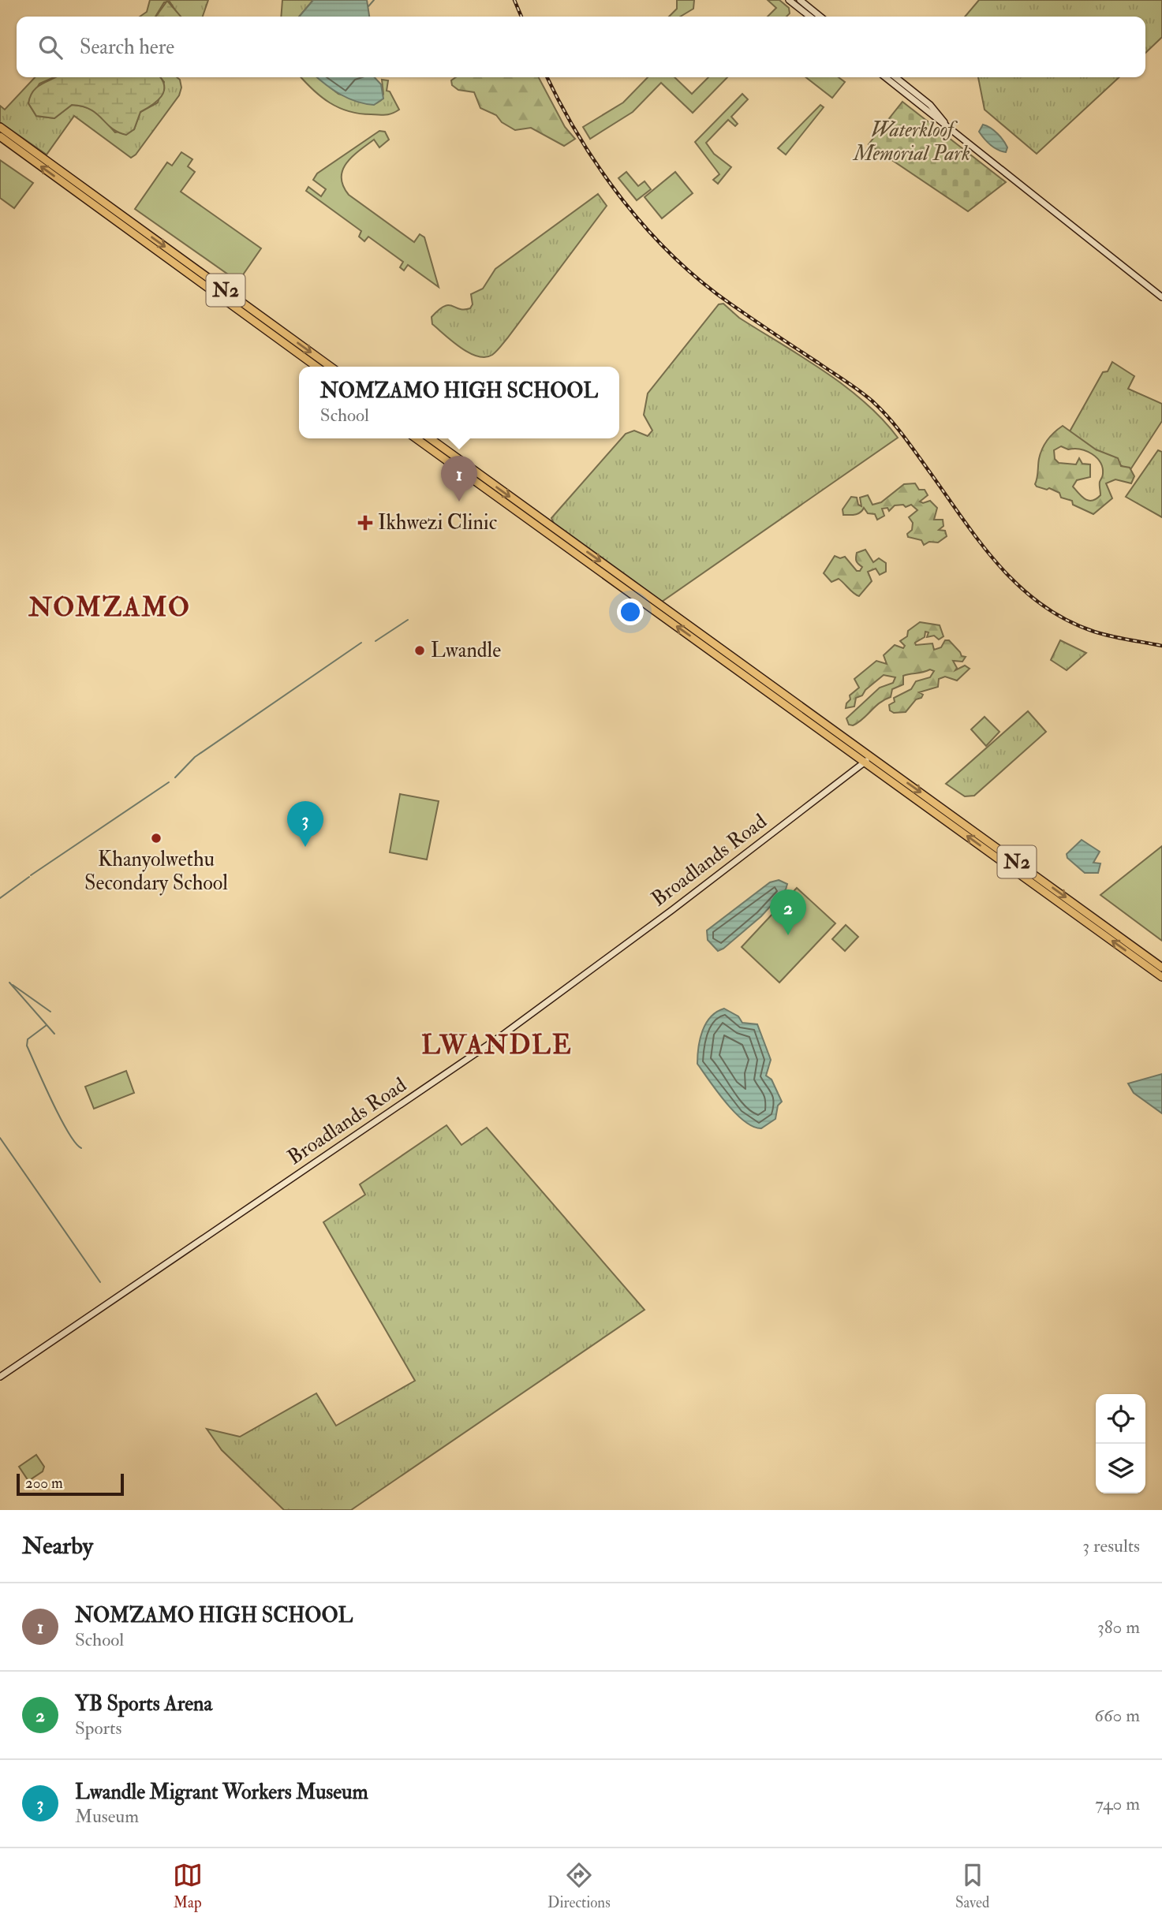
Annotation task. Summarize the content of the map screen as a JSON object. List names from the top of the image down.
{
  "streets": {
    "highway": ["N2"],
    "main road": ["Broadlands Road"]
  },
  "crossings": [
    ["N2", "Broadlands Road"]
  ],
  "districts": ["NOMZAMO", "LWANDLE"],
  "parks": ["Waterkloof Memorial Park"],
  "places": {
    "health": ["Ikhwezi Clinic"],
    "other": ["Lwandle", "Khanyolwethu Secondary School"]
  },
  "scale_bar": "200 m",
  "page": {
    "search": "Search here",
    "popup": ["NOMZAMO HIGH SCHOOL", "School"],
    "pins": ["1", "3", "2"],
    "scale": "200 m",
    "heading": ["Nearby", "3 results"],
    "list": [
      {
        "mark": "1",
        "name": "NOMZAMO HIGH SCHOOL",
        "note": "School",
        "value": "380 m"
      },
      {
        "mark": "2",
        "name": "YB Sports Arena",
        "note": "Sports",
        "value": "660 m"
      },
      {
        "mark": "3",
        "name": "Lwandle Migrant Workers Museum",
        "note": "Museum",
        "value": "740 m"
      }
    ],
    "nav": ["Map", "Directions", "Saved"]
  }
}
